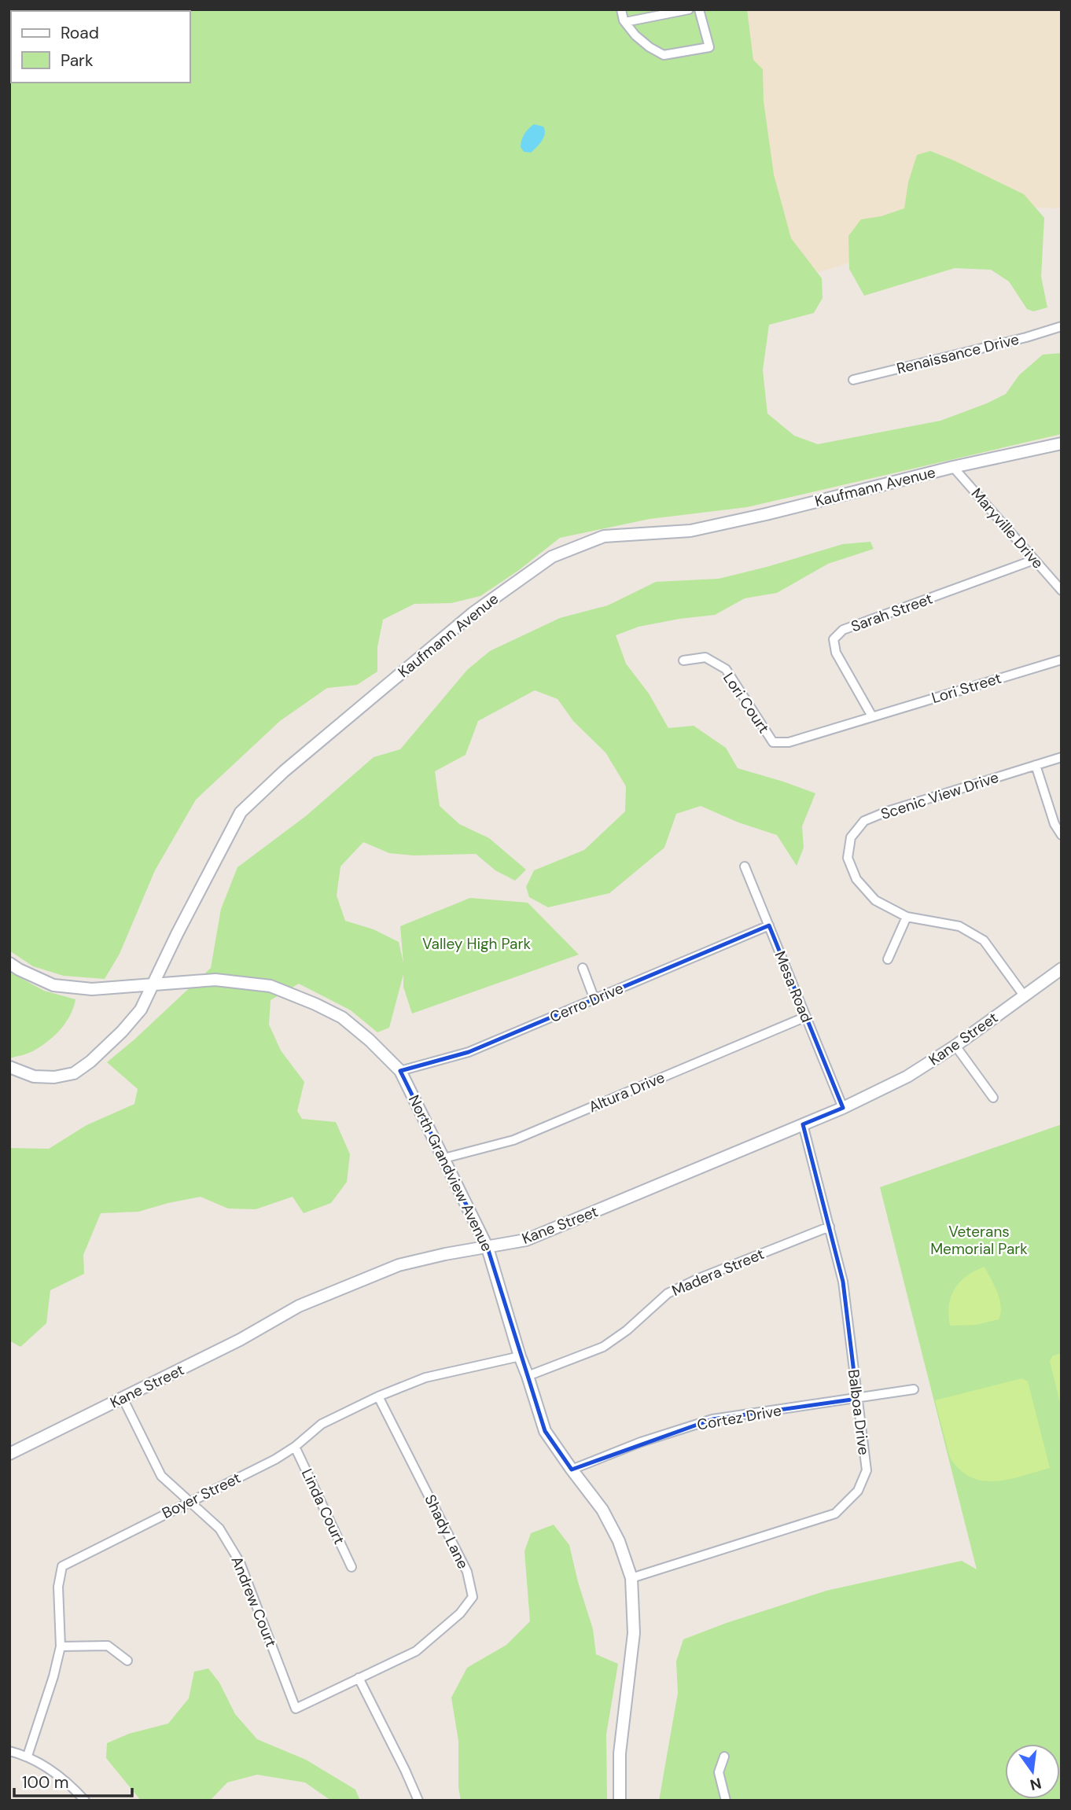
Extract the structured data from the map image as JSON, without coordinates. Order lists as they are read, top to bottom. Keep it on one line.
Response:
{"streets":{"street":["Renaissance Drive","Kaufmann Avenue","Maryville Drive","Sarah Street","Lori Street","Lori Court","Scenic View Drive","Mesa Road","Cerro Drive","Kane Street","Altura Drive","North Grandview Avenue","Madera Street","Balboa Drive","Cortez Drive","Boyer Street","Linda Court","Shady Lane","Andrew Court"]},"crossings":[["Kaufmann Avenue","Maryville Drive"],["Kaufmann Avenue","North Grandview Avenue"],["Maryville Drive","Sarah Street"],["Sarah Street","Lori Street"],["Sarah Street","Lori Court"],["Lori Street","Lori Court"],["Scenic View Drive","Kane Street"],["Mesa Road","Cerro Drive"],["Mesa Road","Kane Street"],["Mesa Road","Altura Drive"],["Cerro Drive","North Grandview Avenue"],["Kane Street","North Grandview Avenue"],["Kane Street","Balboa Drive"],["Kane Street","Andrew Court"],["Altura Drive","North Grandview Avenue"],["North Grandview Avenue","Madera Street"],["North Grandview Avenue","Balboa Drive"],["North Grandview Avenue","Cortez Drive"],["North Grandview Avenue","Boyer Street"],["Madera Street","Balboa Drive"],["Balboa Drive","Cortez Drive"],["Boyer Street","Linda Court"],["Boyer Street","Shady Lane"],["Boyer Street","Andrew Court"],["Shady Lane","Andrew Court"]],"parks":["Valley High Park","Veterans Memorial Park"],"legend":["Road","Park"],"scale_bar":"100 m","north":"bottom"}
